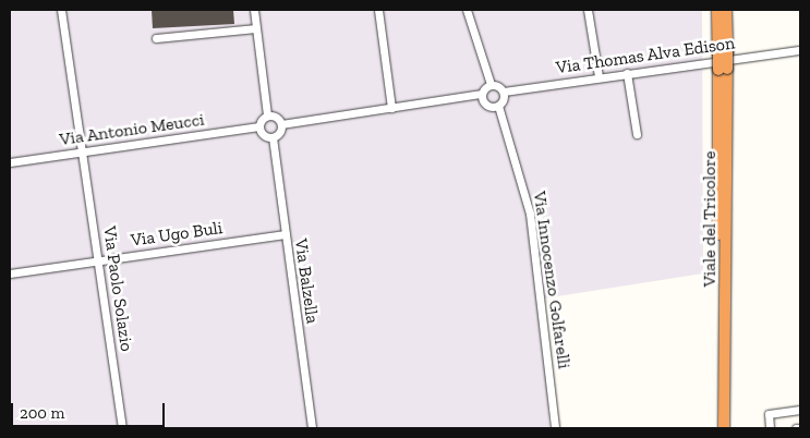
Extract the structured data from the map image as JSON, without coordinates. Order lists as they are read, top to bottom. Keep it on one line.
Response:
{"streets":{"highway":["Viale del Tricolore"],"street":["Via Thomas Alva Edison","Via Antonio Meucci","Via Ugo Buli","Via Innocenzo Golfarelli","Via Balzella","Via Paolo Solazio"]},"crossings":[["Via Antonio Meucci","Via Balzella"],["Via Antonio Meucci","Via Paolo Solazio"],["Via Ugo Buli","Via Balzella"],["Via Ugo Buli","Via Paolo Solazio"]],"scale_bar":"200 m"}
